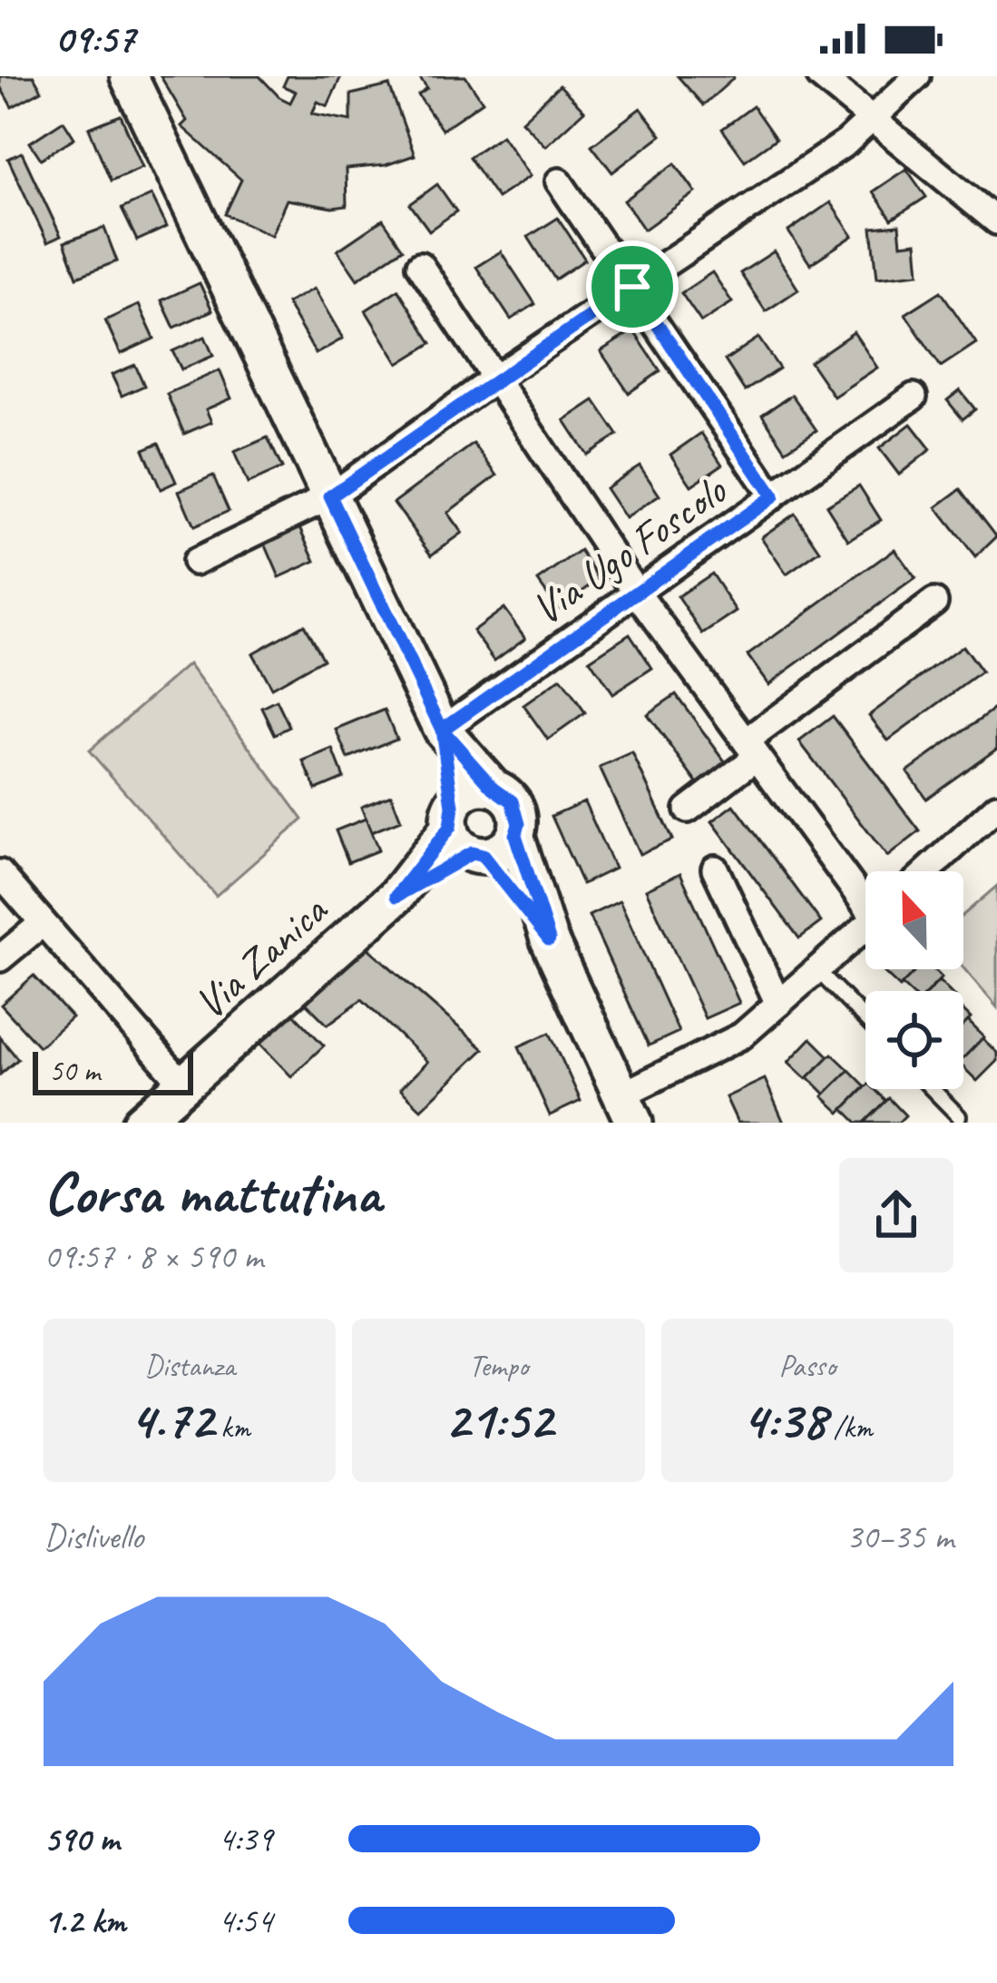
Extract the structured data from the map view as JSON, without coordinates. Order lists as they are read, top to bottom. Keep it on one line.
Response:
{"streets":{"street":["Via Ugo Foscolo","Via Zanica"]},"scale_bar":"50 m","north":"top","page":{"status":"09:57","scale":"50 m","heading":["Corsa mattutina","09:57 · 8 × 590 m"],"stats":[["Distanza","4.72 km"],["Tempo","21:52"],["Passo","4:38 /km"]],"chart":["Dislivello","30–35 m"],"list":[{"name":"590 m","note":"4:39"},{"name":"1.2 km","note":"4:54"}]}}
